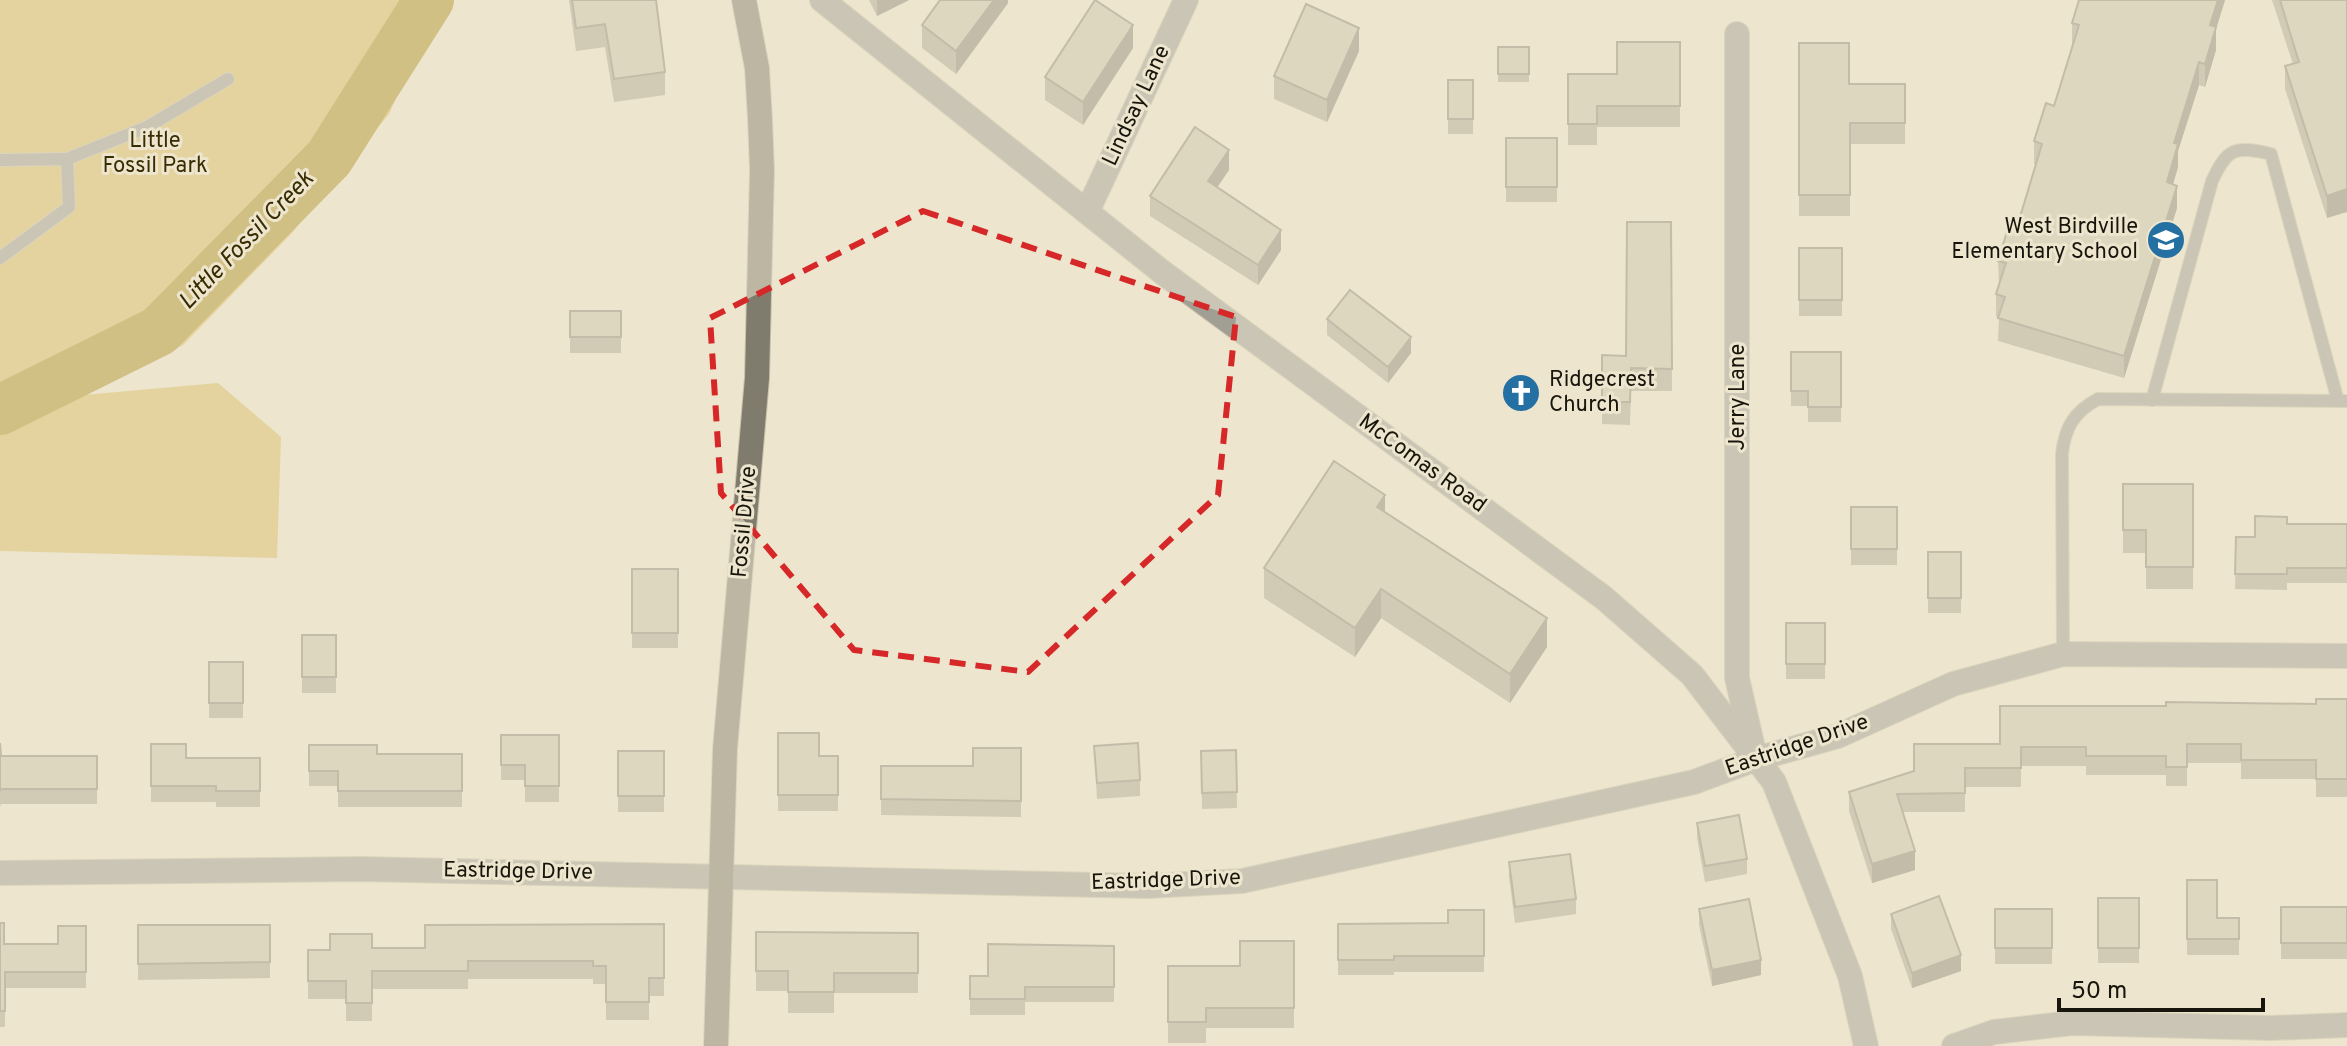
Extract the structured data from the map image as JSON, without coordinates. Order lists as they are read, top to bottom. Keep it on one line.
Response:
{"streets":{"street":["Lindsay Lane","Jerry Lane","McComas Road","Fossil Drive","Eastridge Drive"]},"crossings":[["Lindsay Lane","McComas Road"],["Jerry Lane","McComas Road"],["Jerry Lane","Eastridge Drive"],["McComas Road","Eastridge Drive"],["Fossil Drive","Eastridge Drive"]],"water":["Little Fossil Creek"],"parks":["Little Fossil Park"],"places":{"school or university":["West Birdville Elementary School"],"church":["Ridgecrest Church"]},"scale_bar":"50 m"}
